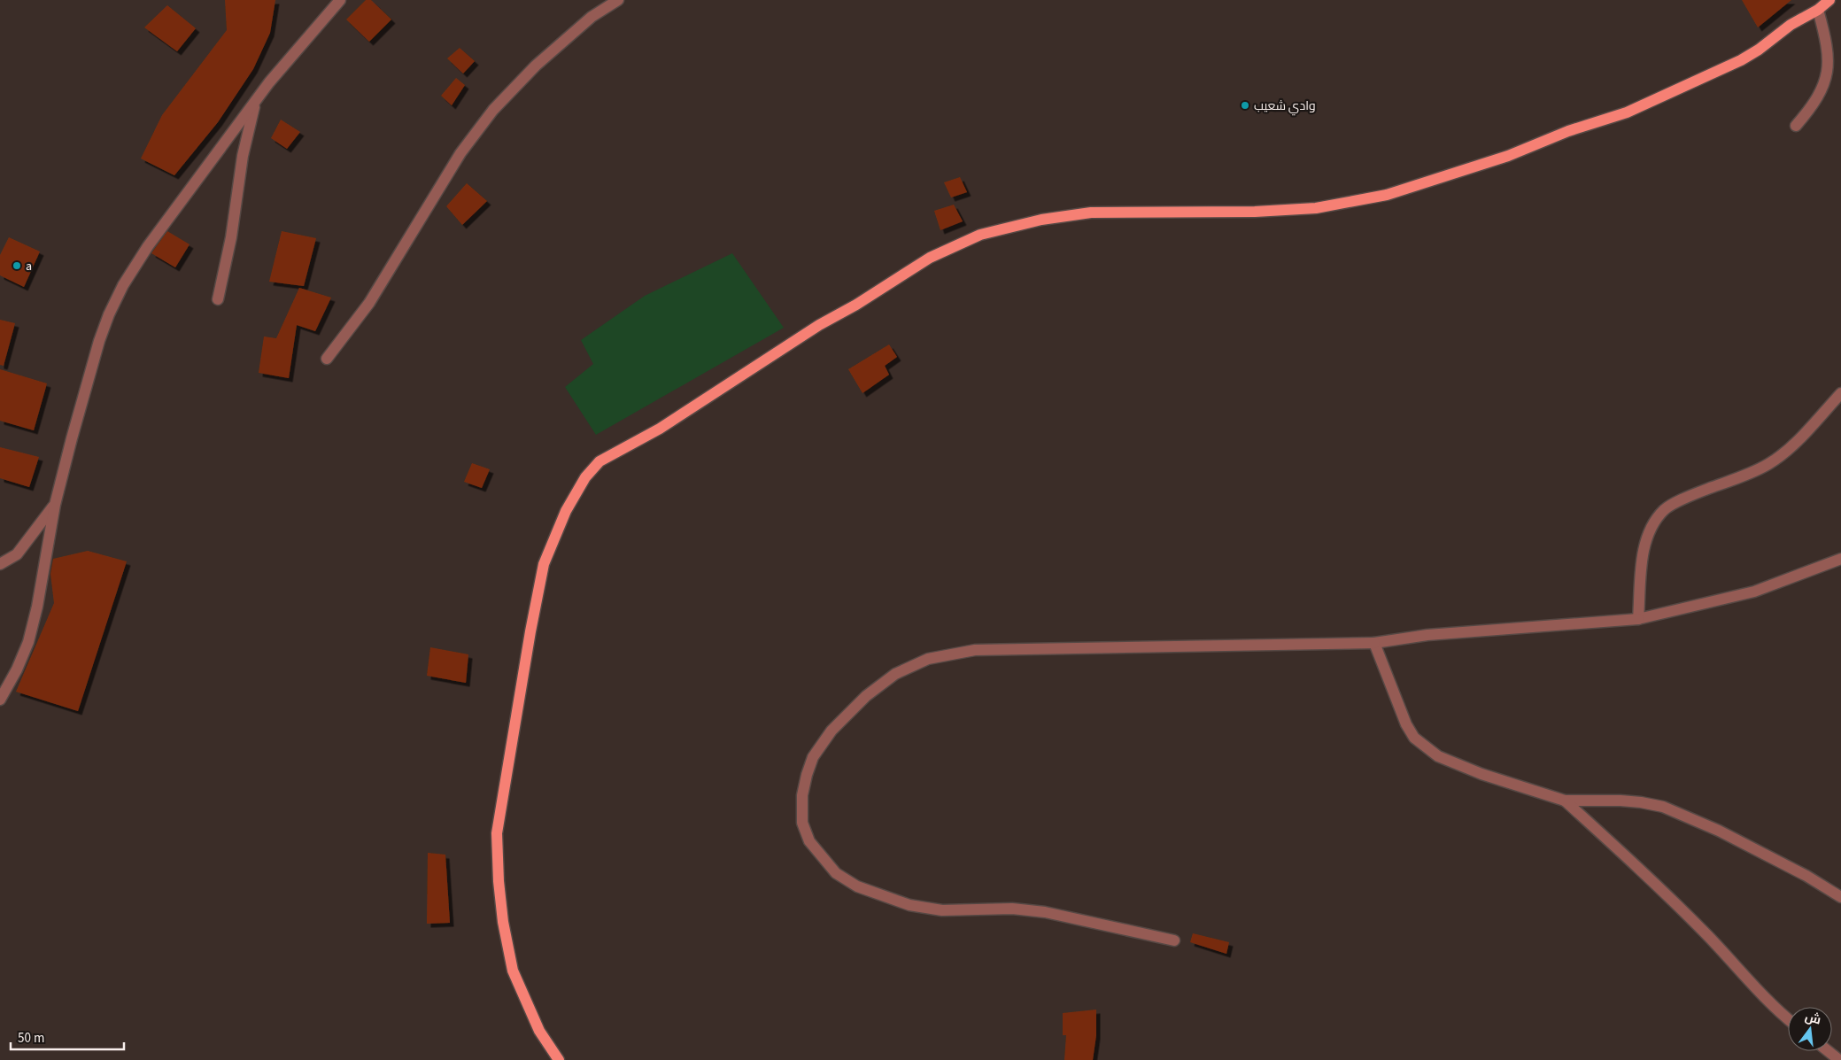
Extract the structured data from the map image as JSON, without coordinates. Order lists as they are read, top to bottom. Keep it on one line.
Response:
{"places":["وادي شعيب","a"],"scale_bar":"50 m","north":"top"}
